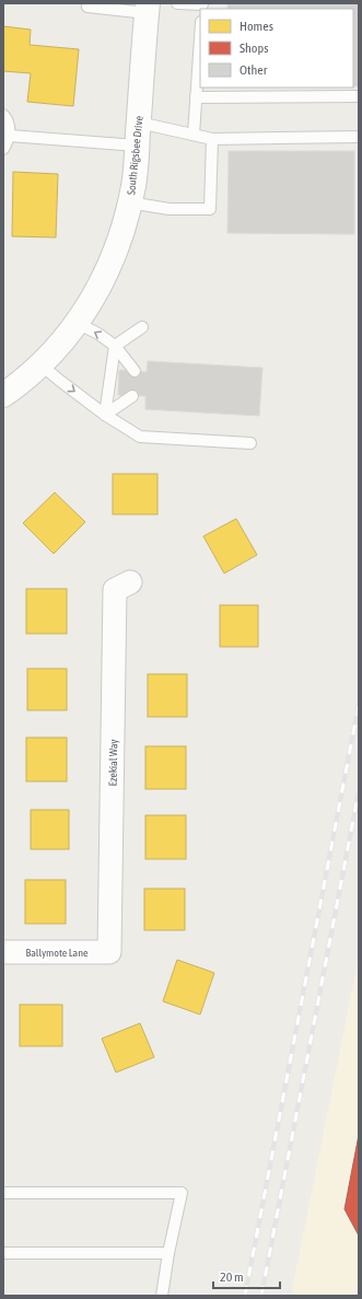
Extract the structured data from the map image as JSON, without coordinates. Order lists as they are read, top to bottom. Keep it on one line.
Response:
{"streets":{"street":["South Rigsbee Drive","Ezekial Way","Ballymote Lane"]},"crossings":[["Ezekial Way","Ballymote Lane"]],"legend":["Homes","Shops","Other"],"scale_bar":"20 m"}
